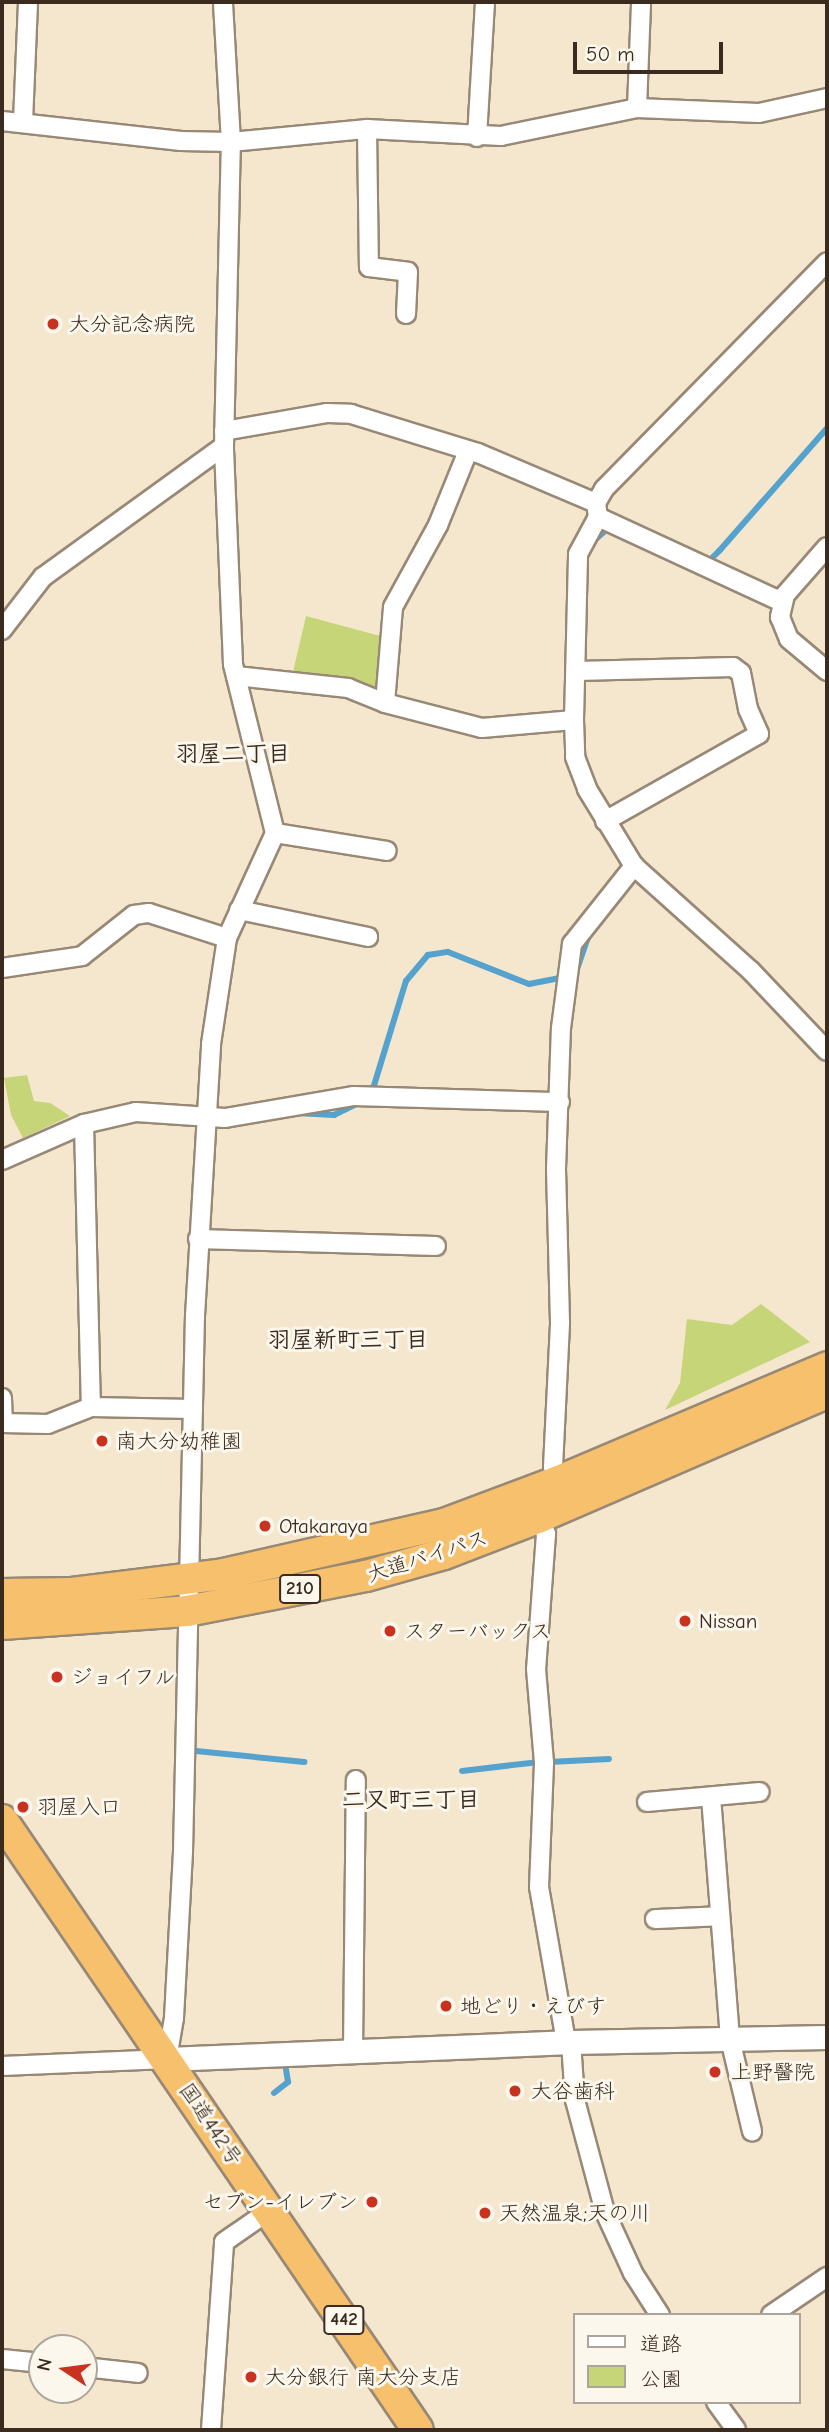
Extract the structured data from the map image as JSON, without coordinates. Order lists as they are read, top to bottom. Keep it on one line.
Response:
{"streets":{"highway":["大道バイパス","210","国道442号","442"]},"districts":["羽屋二丁目","羽屋新町三丁目","二又町三丁目"],"places":["大分記念病院","南大分幼稚園","Otakaraya","Nissan","スターバックス","ジョイフル","羽屋入口","地どり・えびす","上野醫院","大谷歯科","セブン-イレブン","天然温泉;天の川","大分銀行 南大分支店"],"legend":["道路","公園"],"scale_bar":"50 m","north":"left"}
